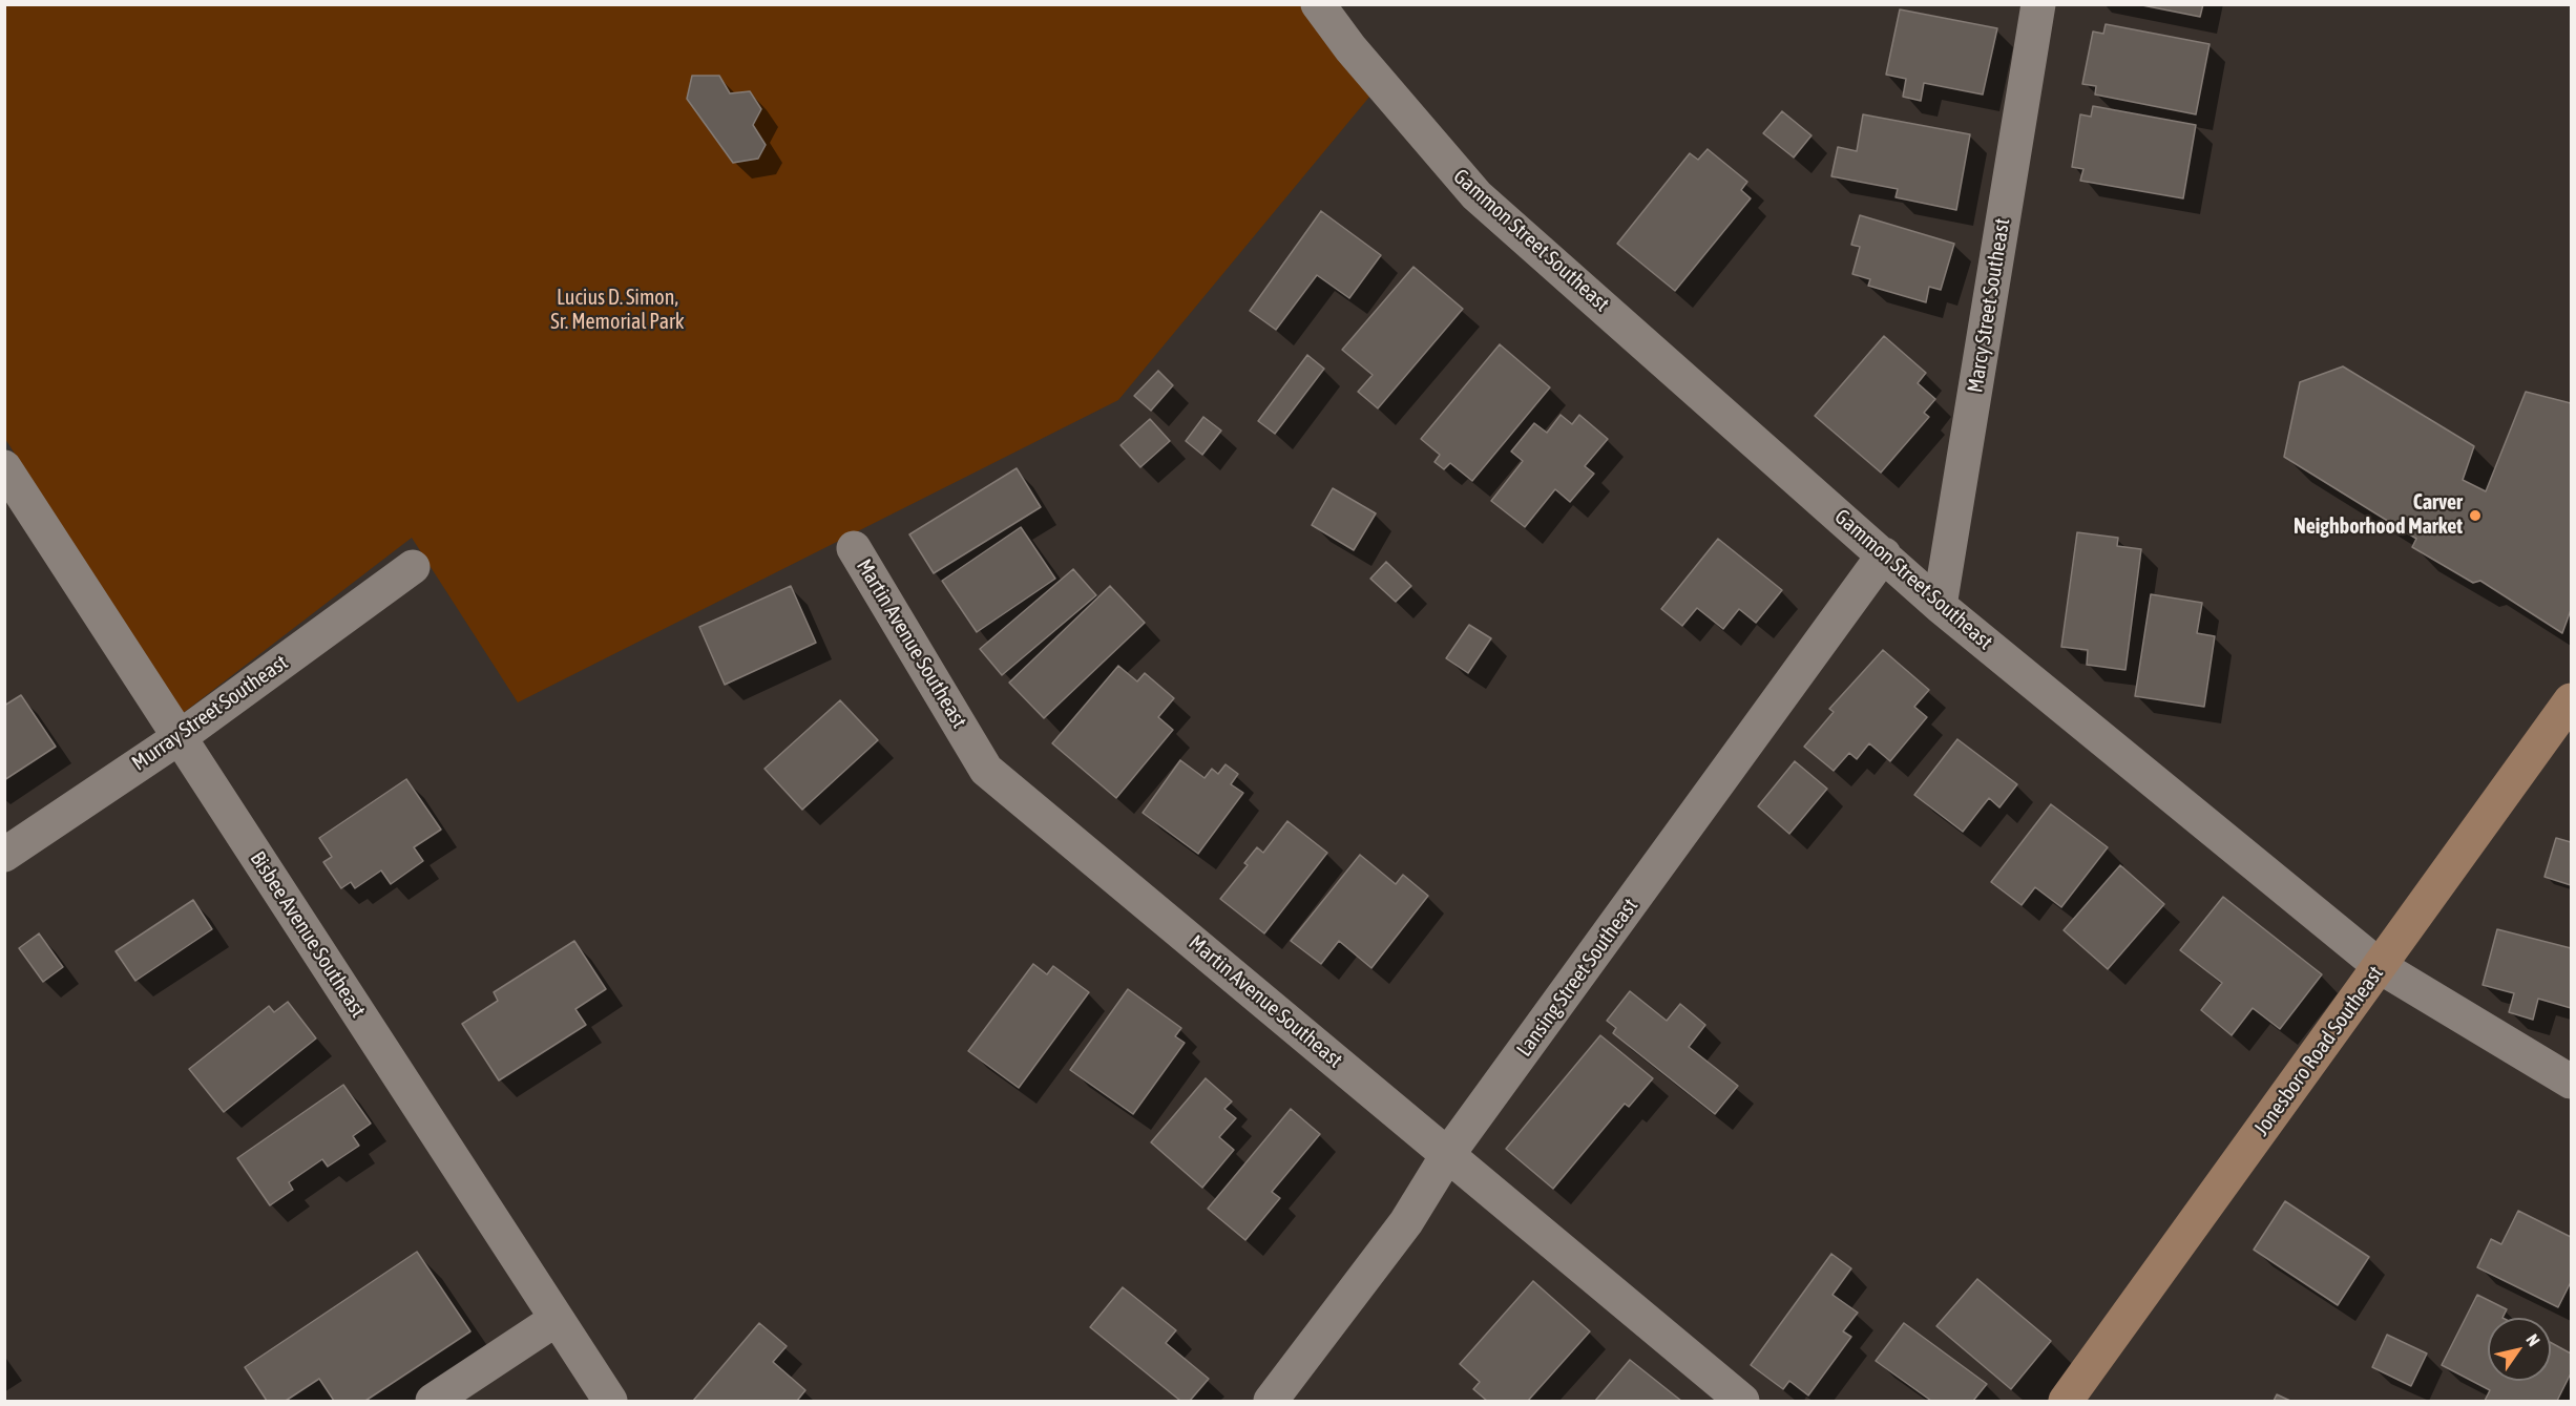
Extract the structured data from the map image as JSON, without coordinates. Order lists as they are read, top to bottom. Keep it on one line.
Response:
{"streets":{"main road":["Jonesboro Road Southeast"],"street":["Gammon Street Southeast","Marcy Street Southeast","Martin Avenue Southeast","Murray Street Southeast","Bisbee Avenue Southeast","Lansing Street Southeast"]},"crossings":[["Gammon Street Southeast","Marcy Street Southeast"],["Gammon Street Southeast","Lansing Street Southeast"],["Gammon Street Southeast","Jonesboro Road Southeast"],["Martin Avenue Southeast","Lansing Street Southeast"],["Murray Street Southeast","Bisbee Avenue Southeast"]],"parks":["Lucius D. Simon, Sr. Memorial Park"],"places":["Carver Neighborhood Market"],"north":"top right"}
